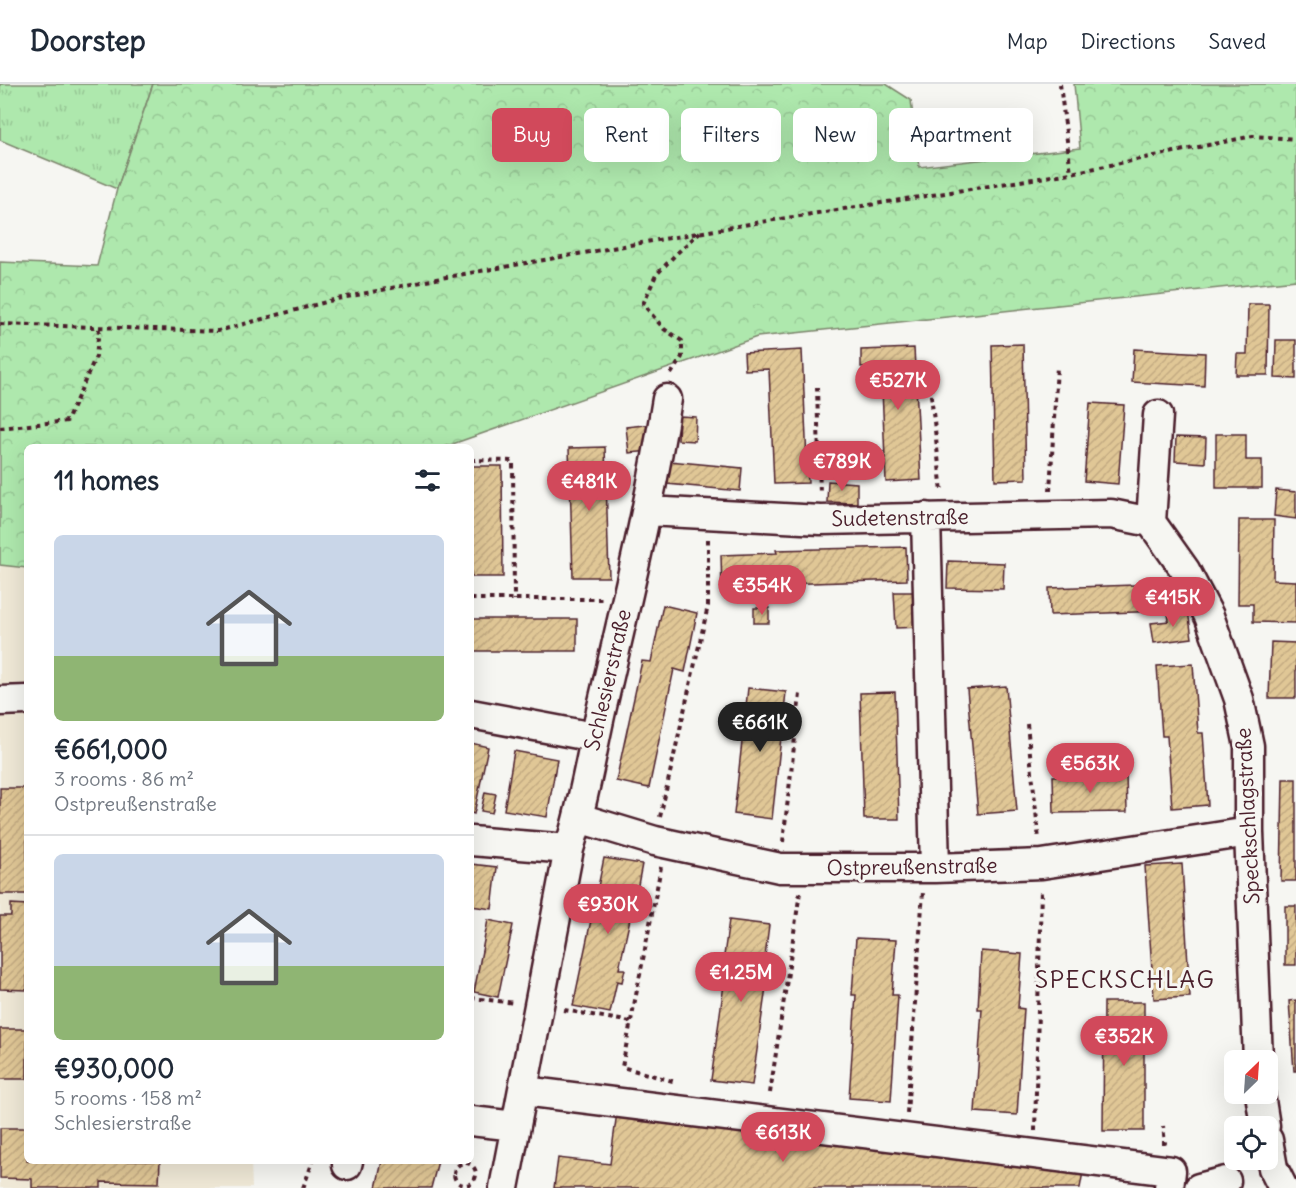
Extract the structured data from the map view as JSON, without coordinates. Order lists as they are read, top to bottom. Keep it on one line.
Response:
{"streets":{"street":["Sudetenstraße","Schlesierstraße","Speckschlagstraße","Ostpreußenstraße"]},"crossings":[["Sudetenstraße","Schlesierstraße"],["Sudetenstraße","Speckschlagstraße"],["Schlesierstraße","Ostpreußenstraße"],["Speckschlagstraße","Ostpreußenstraße"]],"districts":["SPECKSCHLAG"],"north":"top right","page":{"header":"Doorstep","nav":["Map","Directions","Saved"],"chip":["Buy","Rent","Filters","New","Apartment"],"price":["€527K","€789K","€481K","€354K","€415K","€661K","€563K","€930K","€1.25M","€352K","€613K"],"heading":"11 homes","list":[{"name":"€661,000","note":"3 rooms · 86 m² · Ostpreußenstraße"},{"name":"€930,000","note":"5 rooms · 158 m² · Schlesierstraße"}]}}
